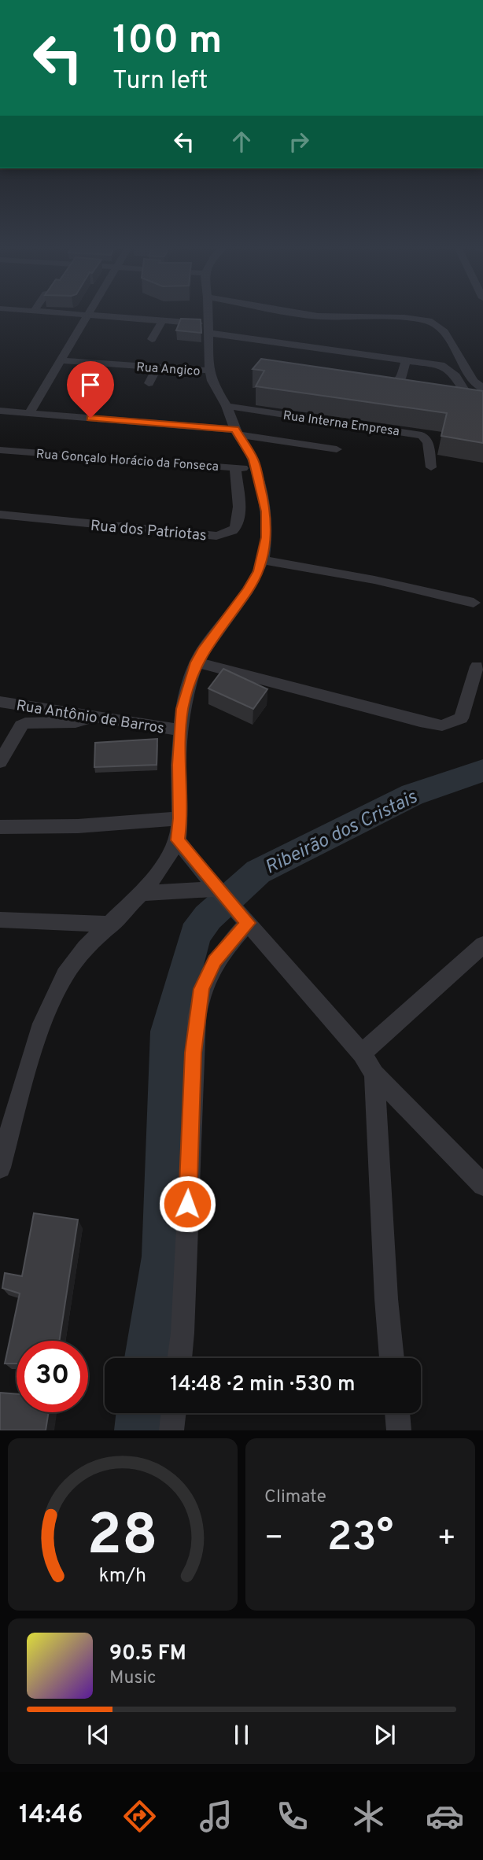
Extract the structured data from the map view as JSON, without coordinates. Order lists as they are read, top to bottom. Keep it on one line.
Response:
{"streets":{"street":["Rua Angico","Rua Interna Empresa","Rua Gonçalo Horácio da Fonseca","Rua dos Patriotas","Rua Antônio de Barros"]},"crossings":[["Rua Gonçalo Horácio da Fonseca","Rua dos Patriotas"]],"water":["Ribeirão dos Cristais"],"page":{"turn":["100 m","Turn left"],"limit":"30","trip":"14:48 · 2 min · 530 m","tile":"Climate","heat":["−","23°","+"],"song":["90.5 FM","Music"],"tabs":"14:46","gauge":["28","km/h"]}}
